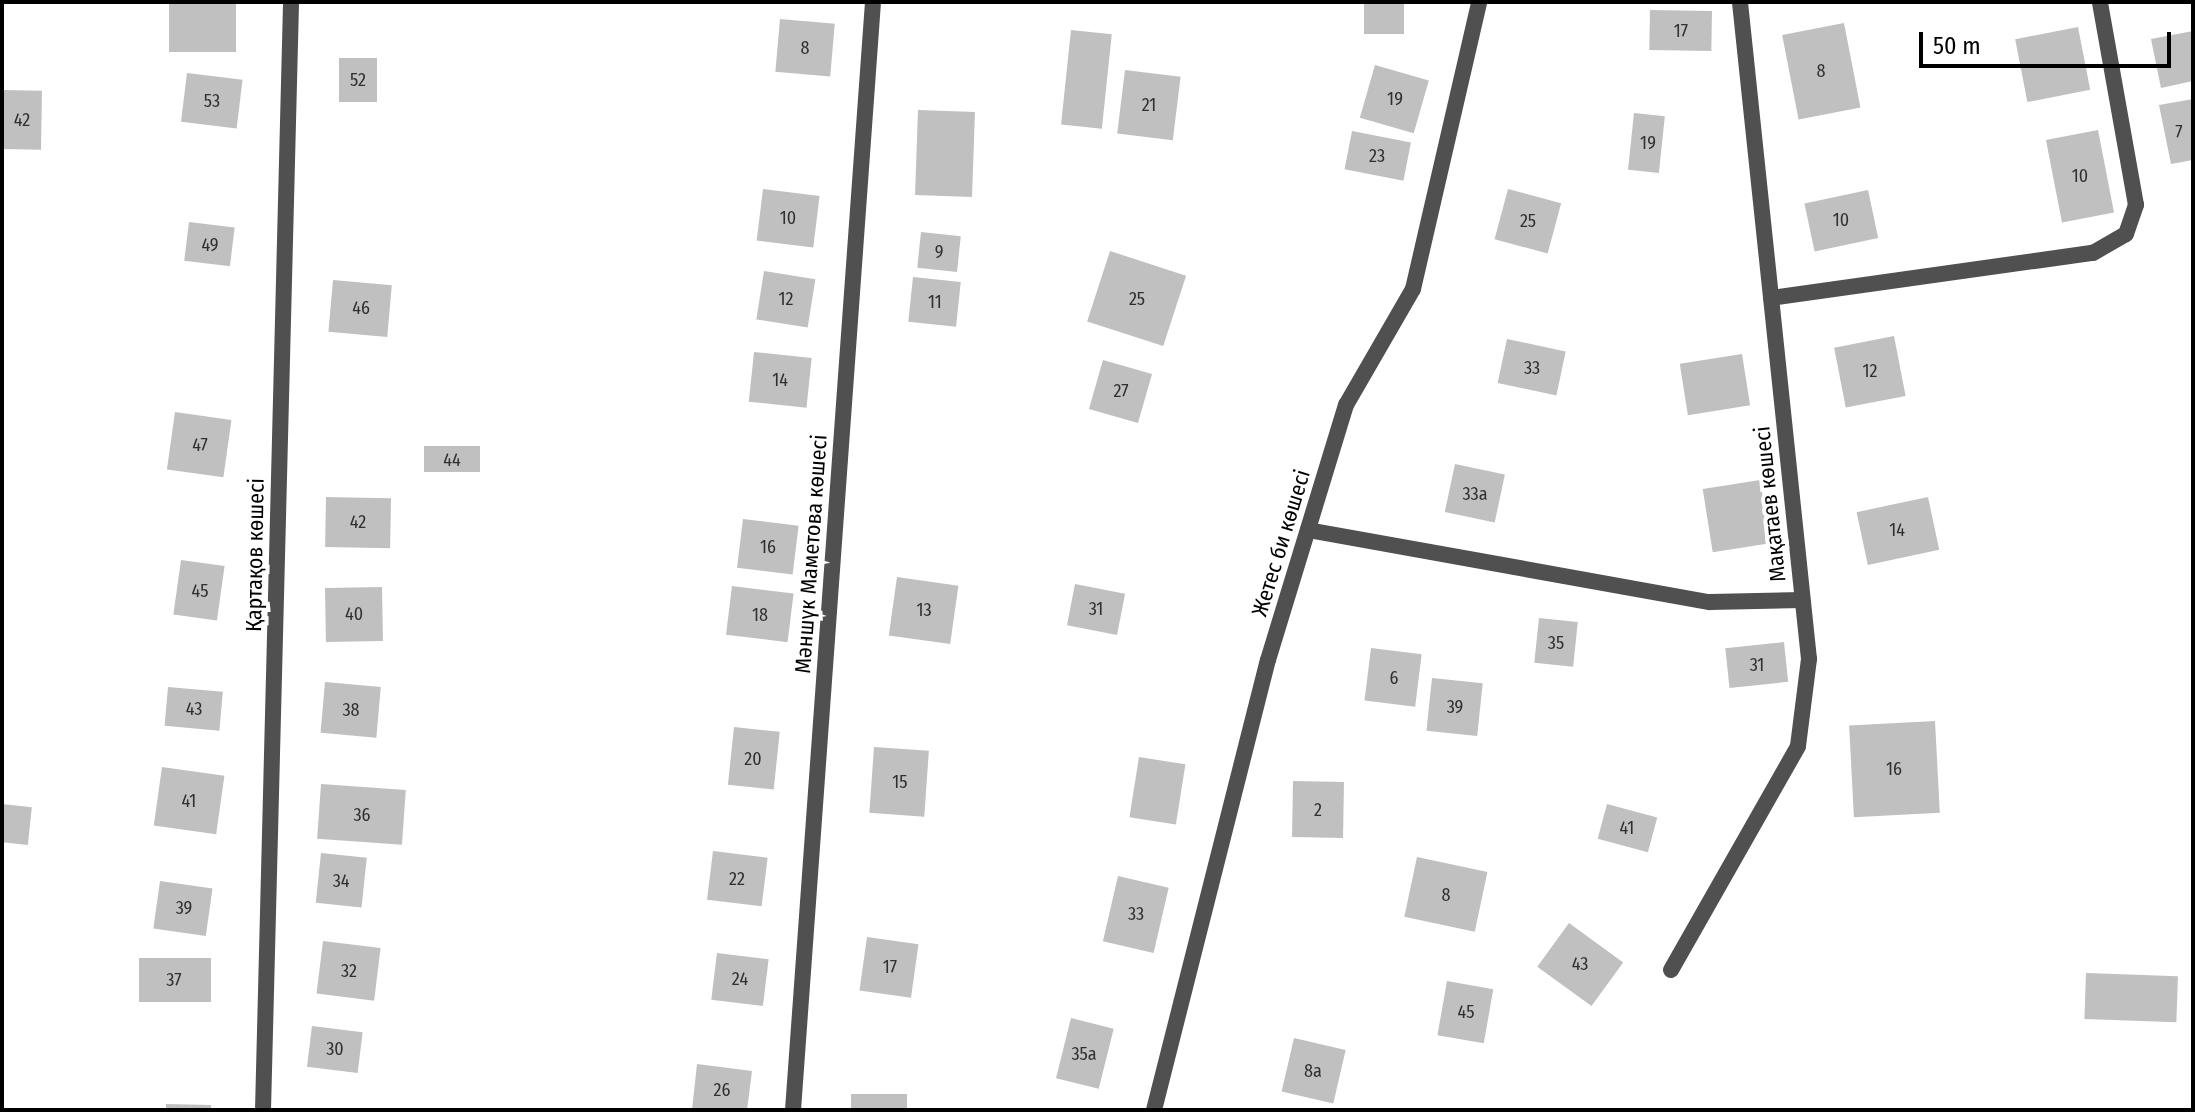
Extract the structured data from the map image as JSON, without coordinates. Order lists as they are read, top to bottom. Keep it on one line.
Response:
{"streets":{"street":["Мақатаев көшесі","Жетес би көшесі","Мәншүк Маметова көшесі","Қартақов көшесі"]},"house_numbers":["17","8","8","52","19","53","21","42","7","19","23","10","10","10","25","49","9","12","25","11","46","33","12","14","27","47","44","33а","42","14","16","45","31","13","40","18","35","31","6","39","43","38","20","16","15","41","2","36","41","22","34","8","39","33","43","17","32","24","37","45","30","35а","8а","26"],"scale_bar":"50 m"}
